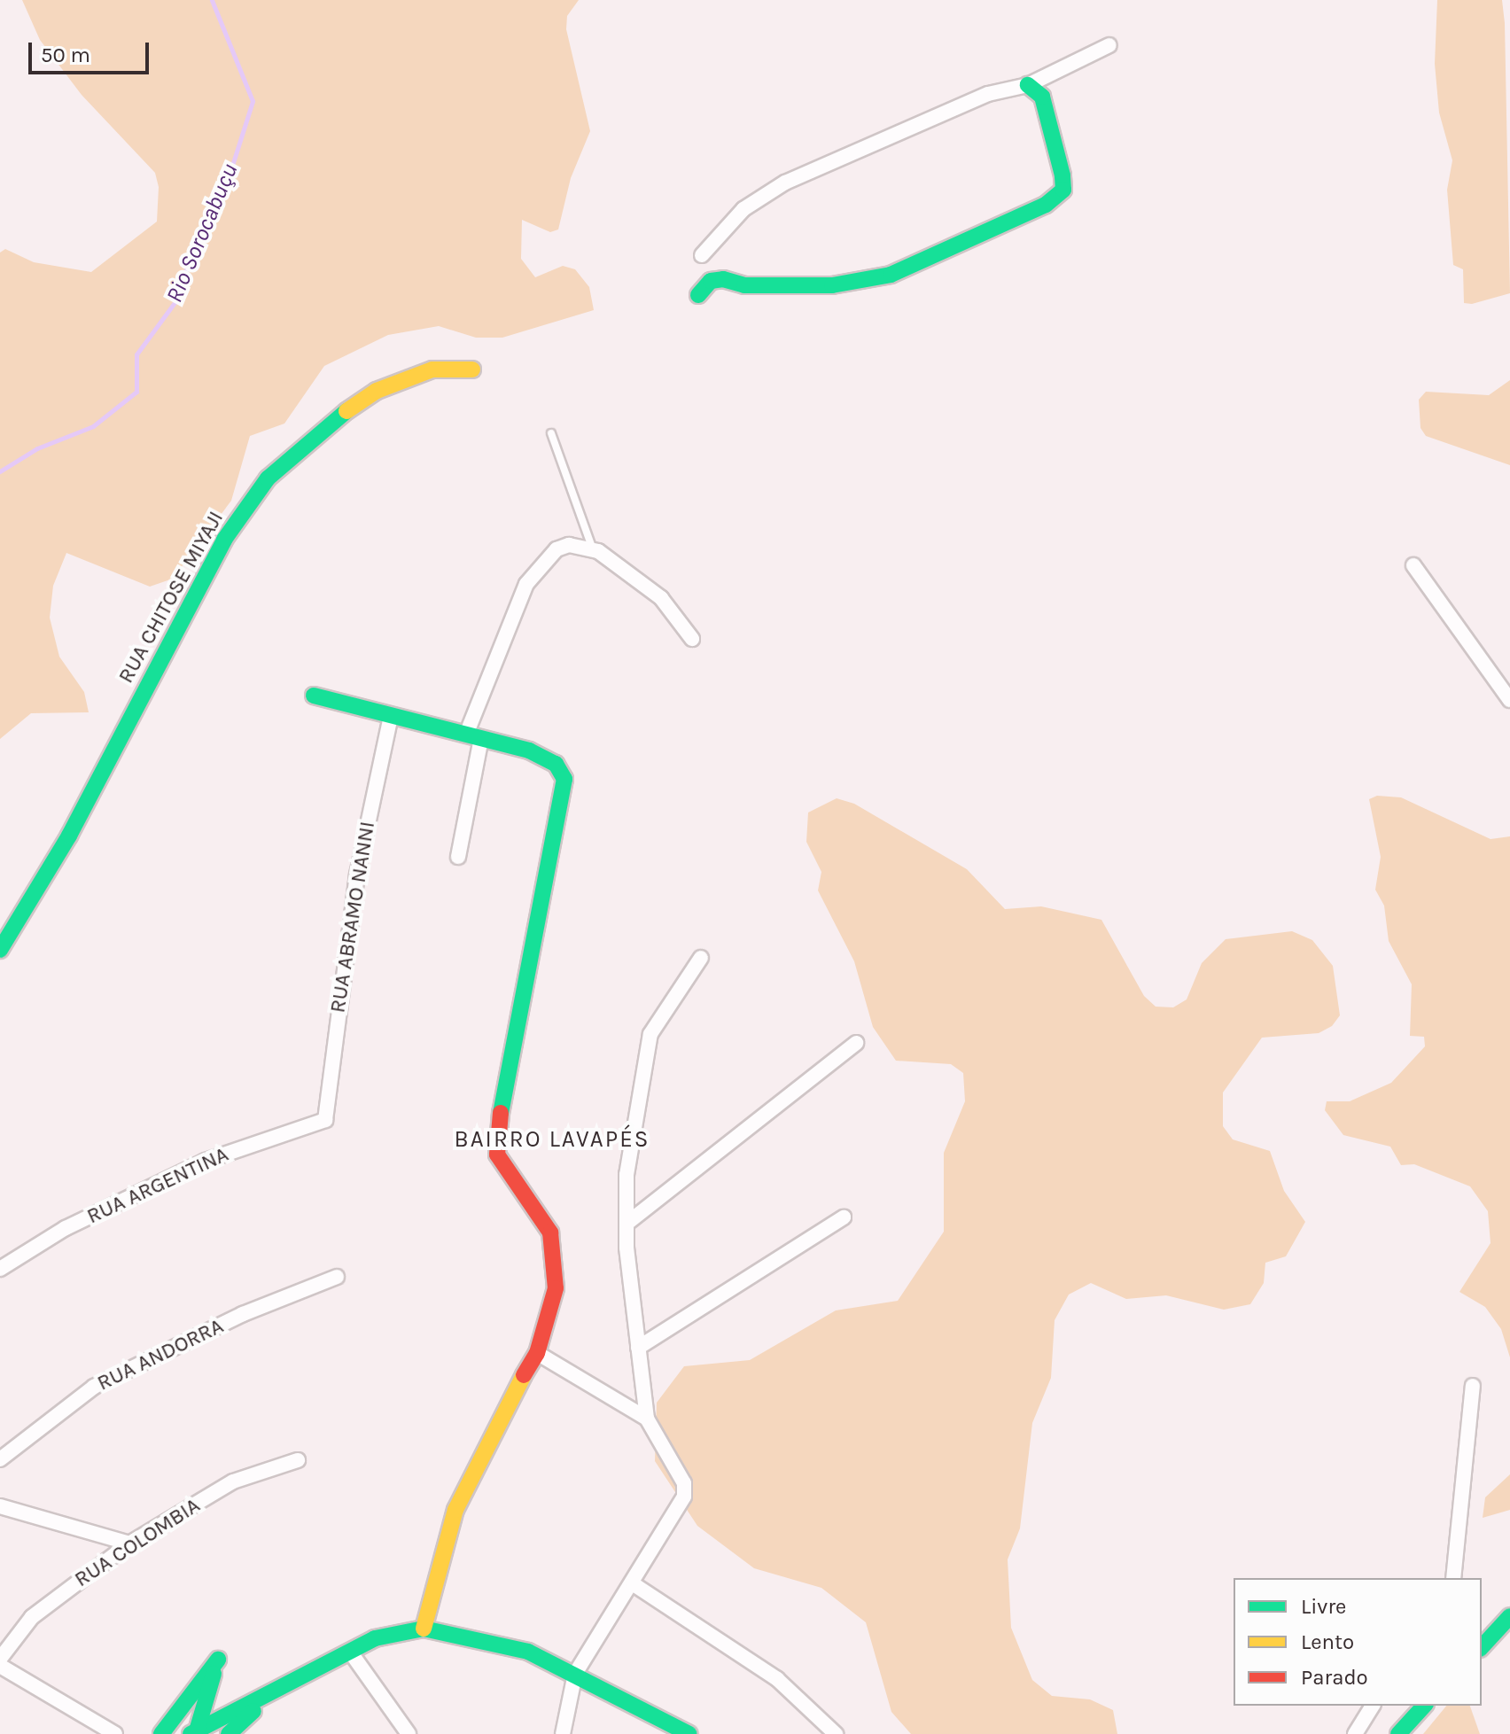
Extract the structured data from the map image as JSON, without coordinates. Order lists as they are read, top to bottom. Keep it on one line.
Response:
{"streets":{"street":["RUA CHITOSE MIYAJI","RUA ABRAMO NANNI","RUA ARGENTINA","RUA ANDORRA","RUA COLOMBIA"]},"crossings":[["RUA ABRAMO NANNI","RUA ARGENTINA"]],"districts":["BAIRRO LAVAPÉS"],"water":["Rio Sorocabuçu"],"legend":["Livre","Lento","Parado"],"scale_bar":"50 m"}
